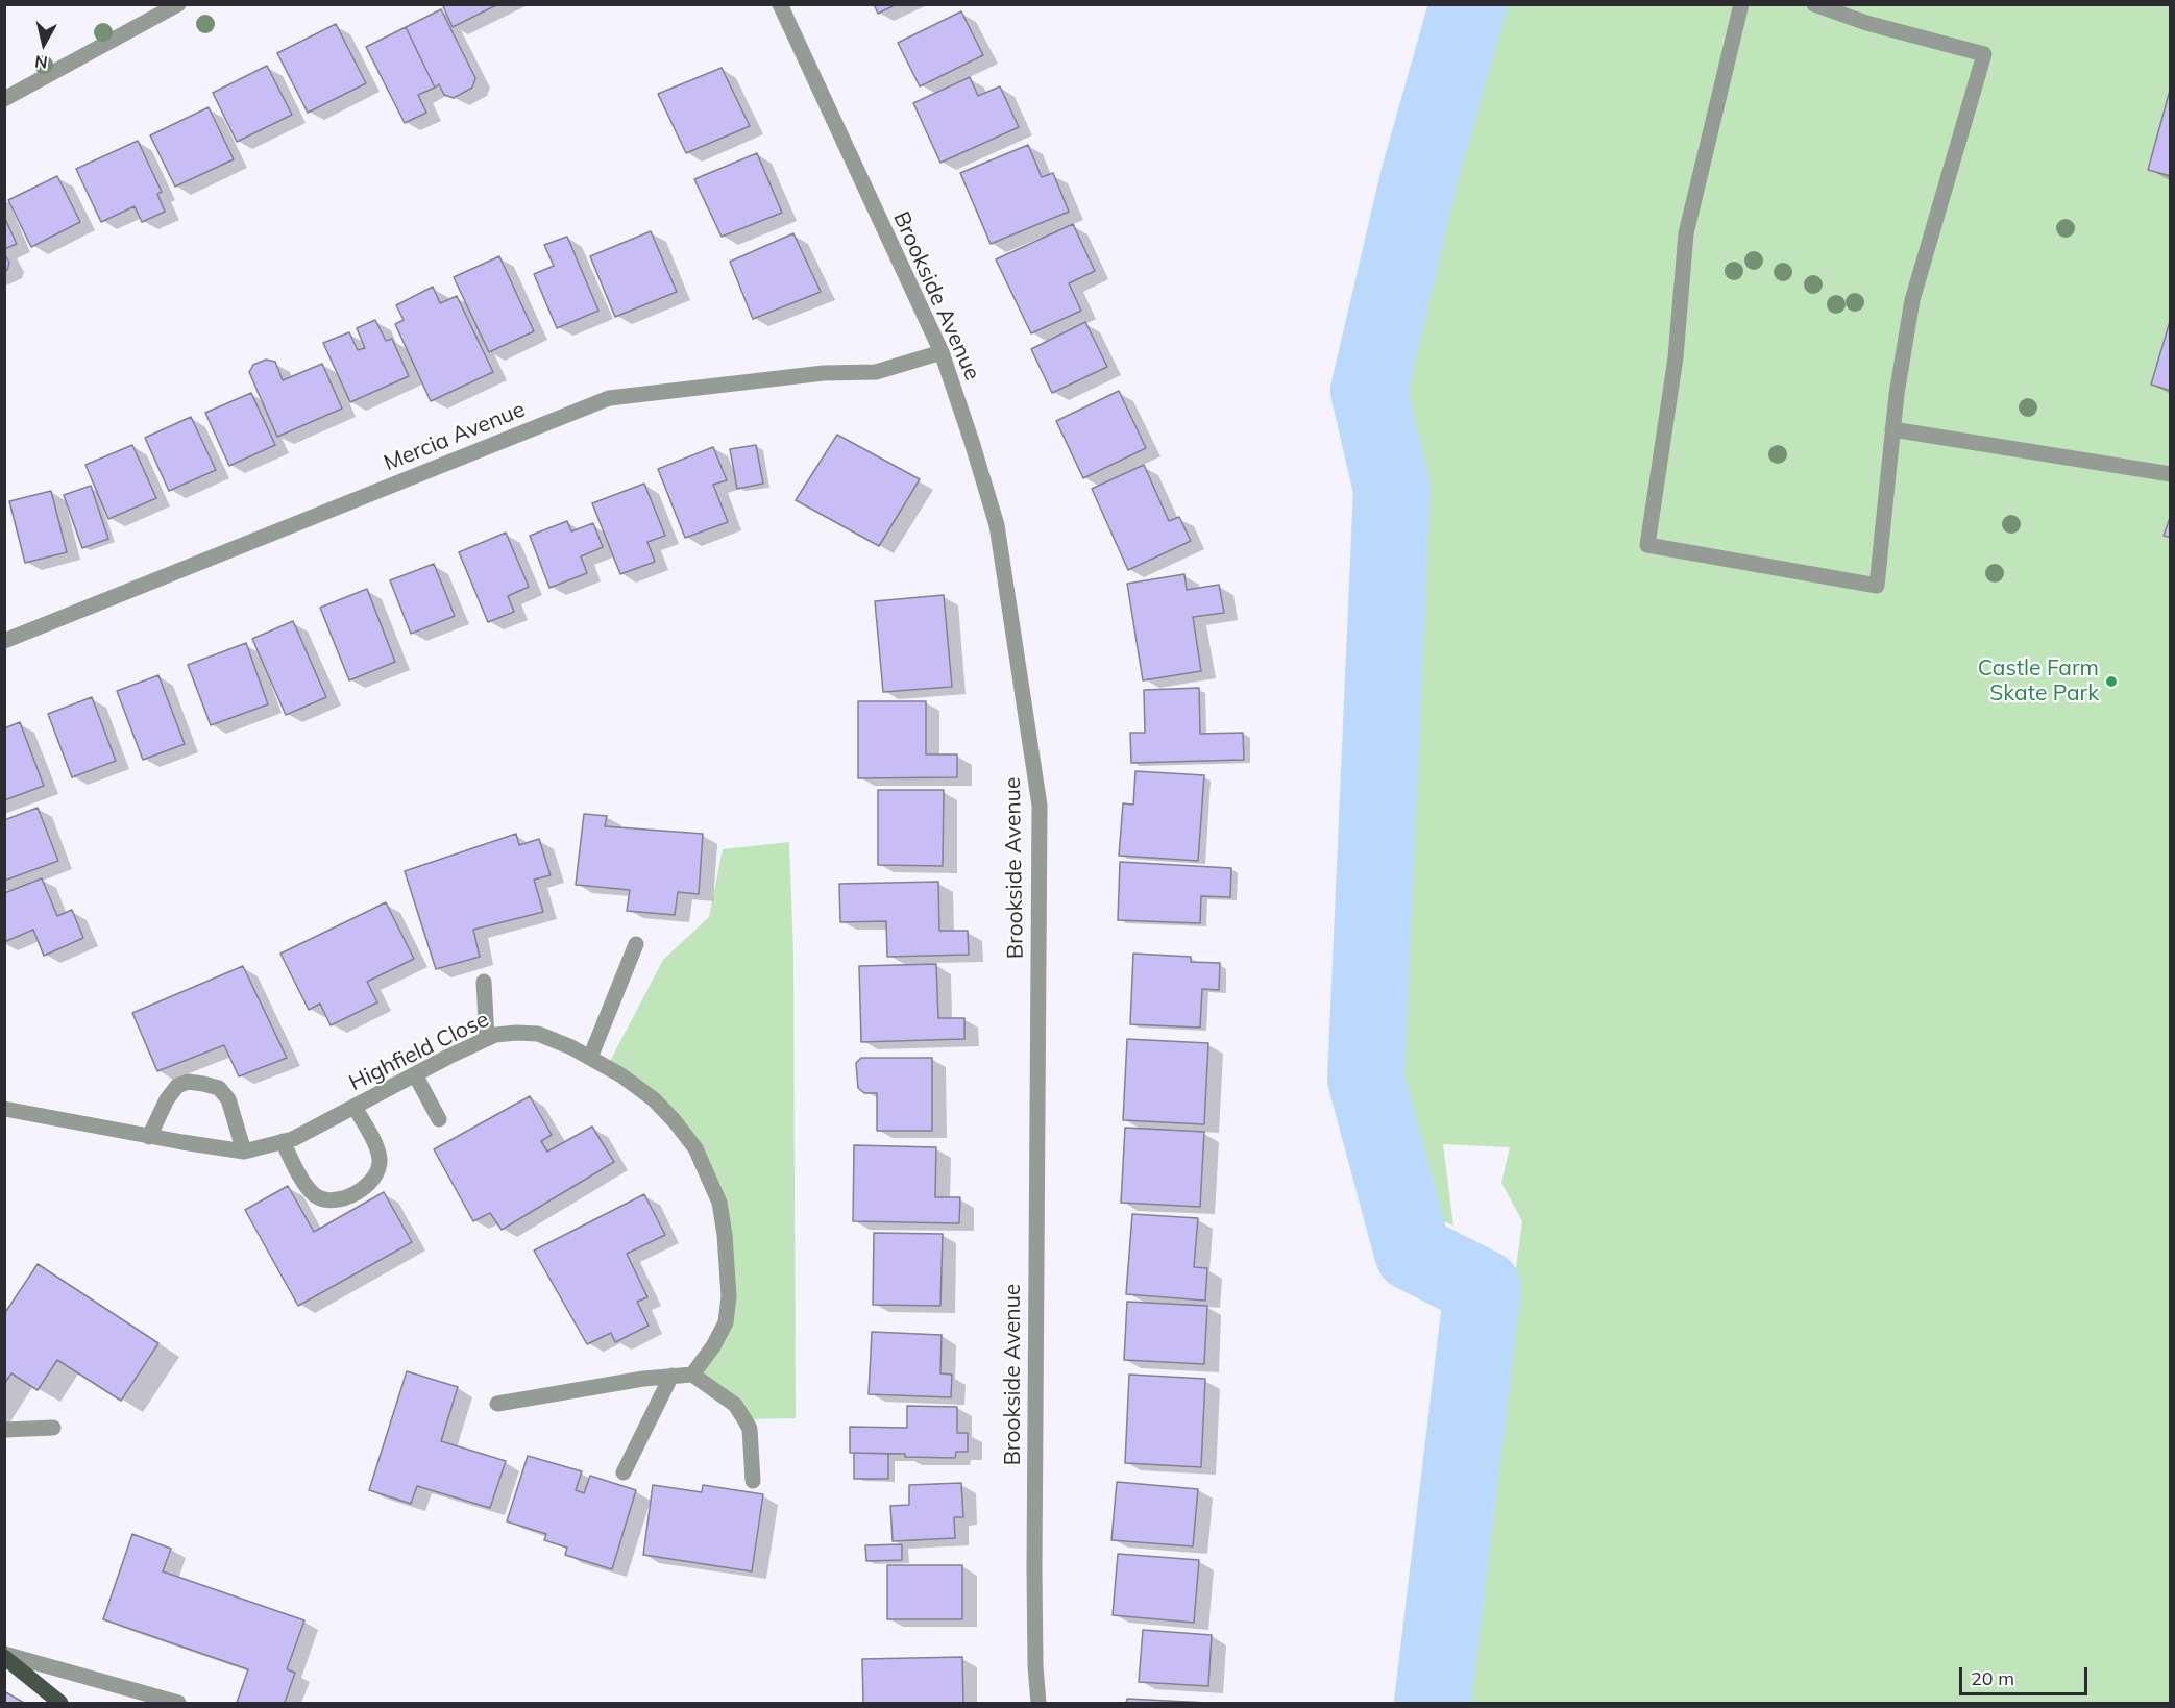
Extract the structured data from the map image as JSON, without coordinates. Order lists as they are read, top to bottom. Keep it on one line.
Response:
{"streets":{"street":["Brookside Avenue","Mercia Avenue","Highfield Close"]},"crossings":[["Brookside Avenue","Mercia Avenue"]],"places":["Castle Farm Skate Park"],"scale_bar":"20 m","north":"bottom"}
